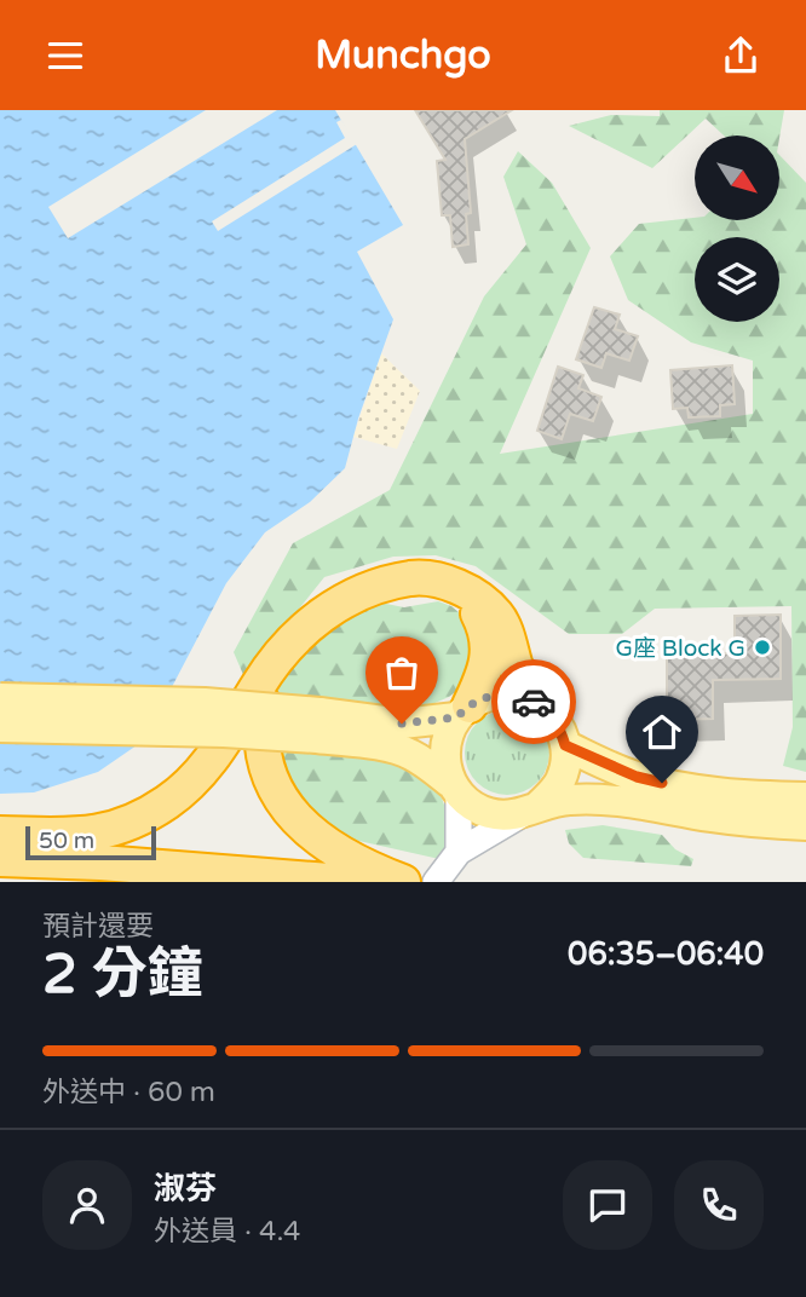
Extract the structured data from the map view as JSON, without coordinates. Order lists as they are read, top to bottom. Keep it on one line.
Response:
{"places":["G座 Block G"],"scale_bar":"50 m","north":"bottom right","page":{"header":"Munchgo","scale":"50 m","heading":["2 分鐘","預計還要","06:35–06:40"],"panel":["淑芬","外送員 · 4.4"],"bar":"外送中 · 60 m"}}
